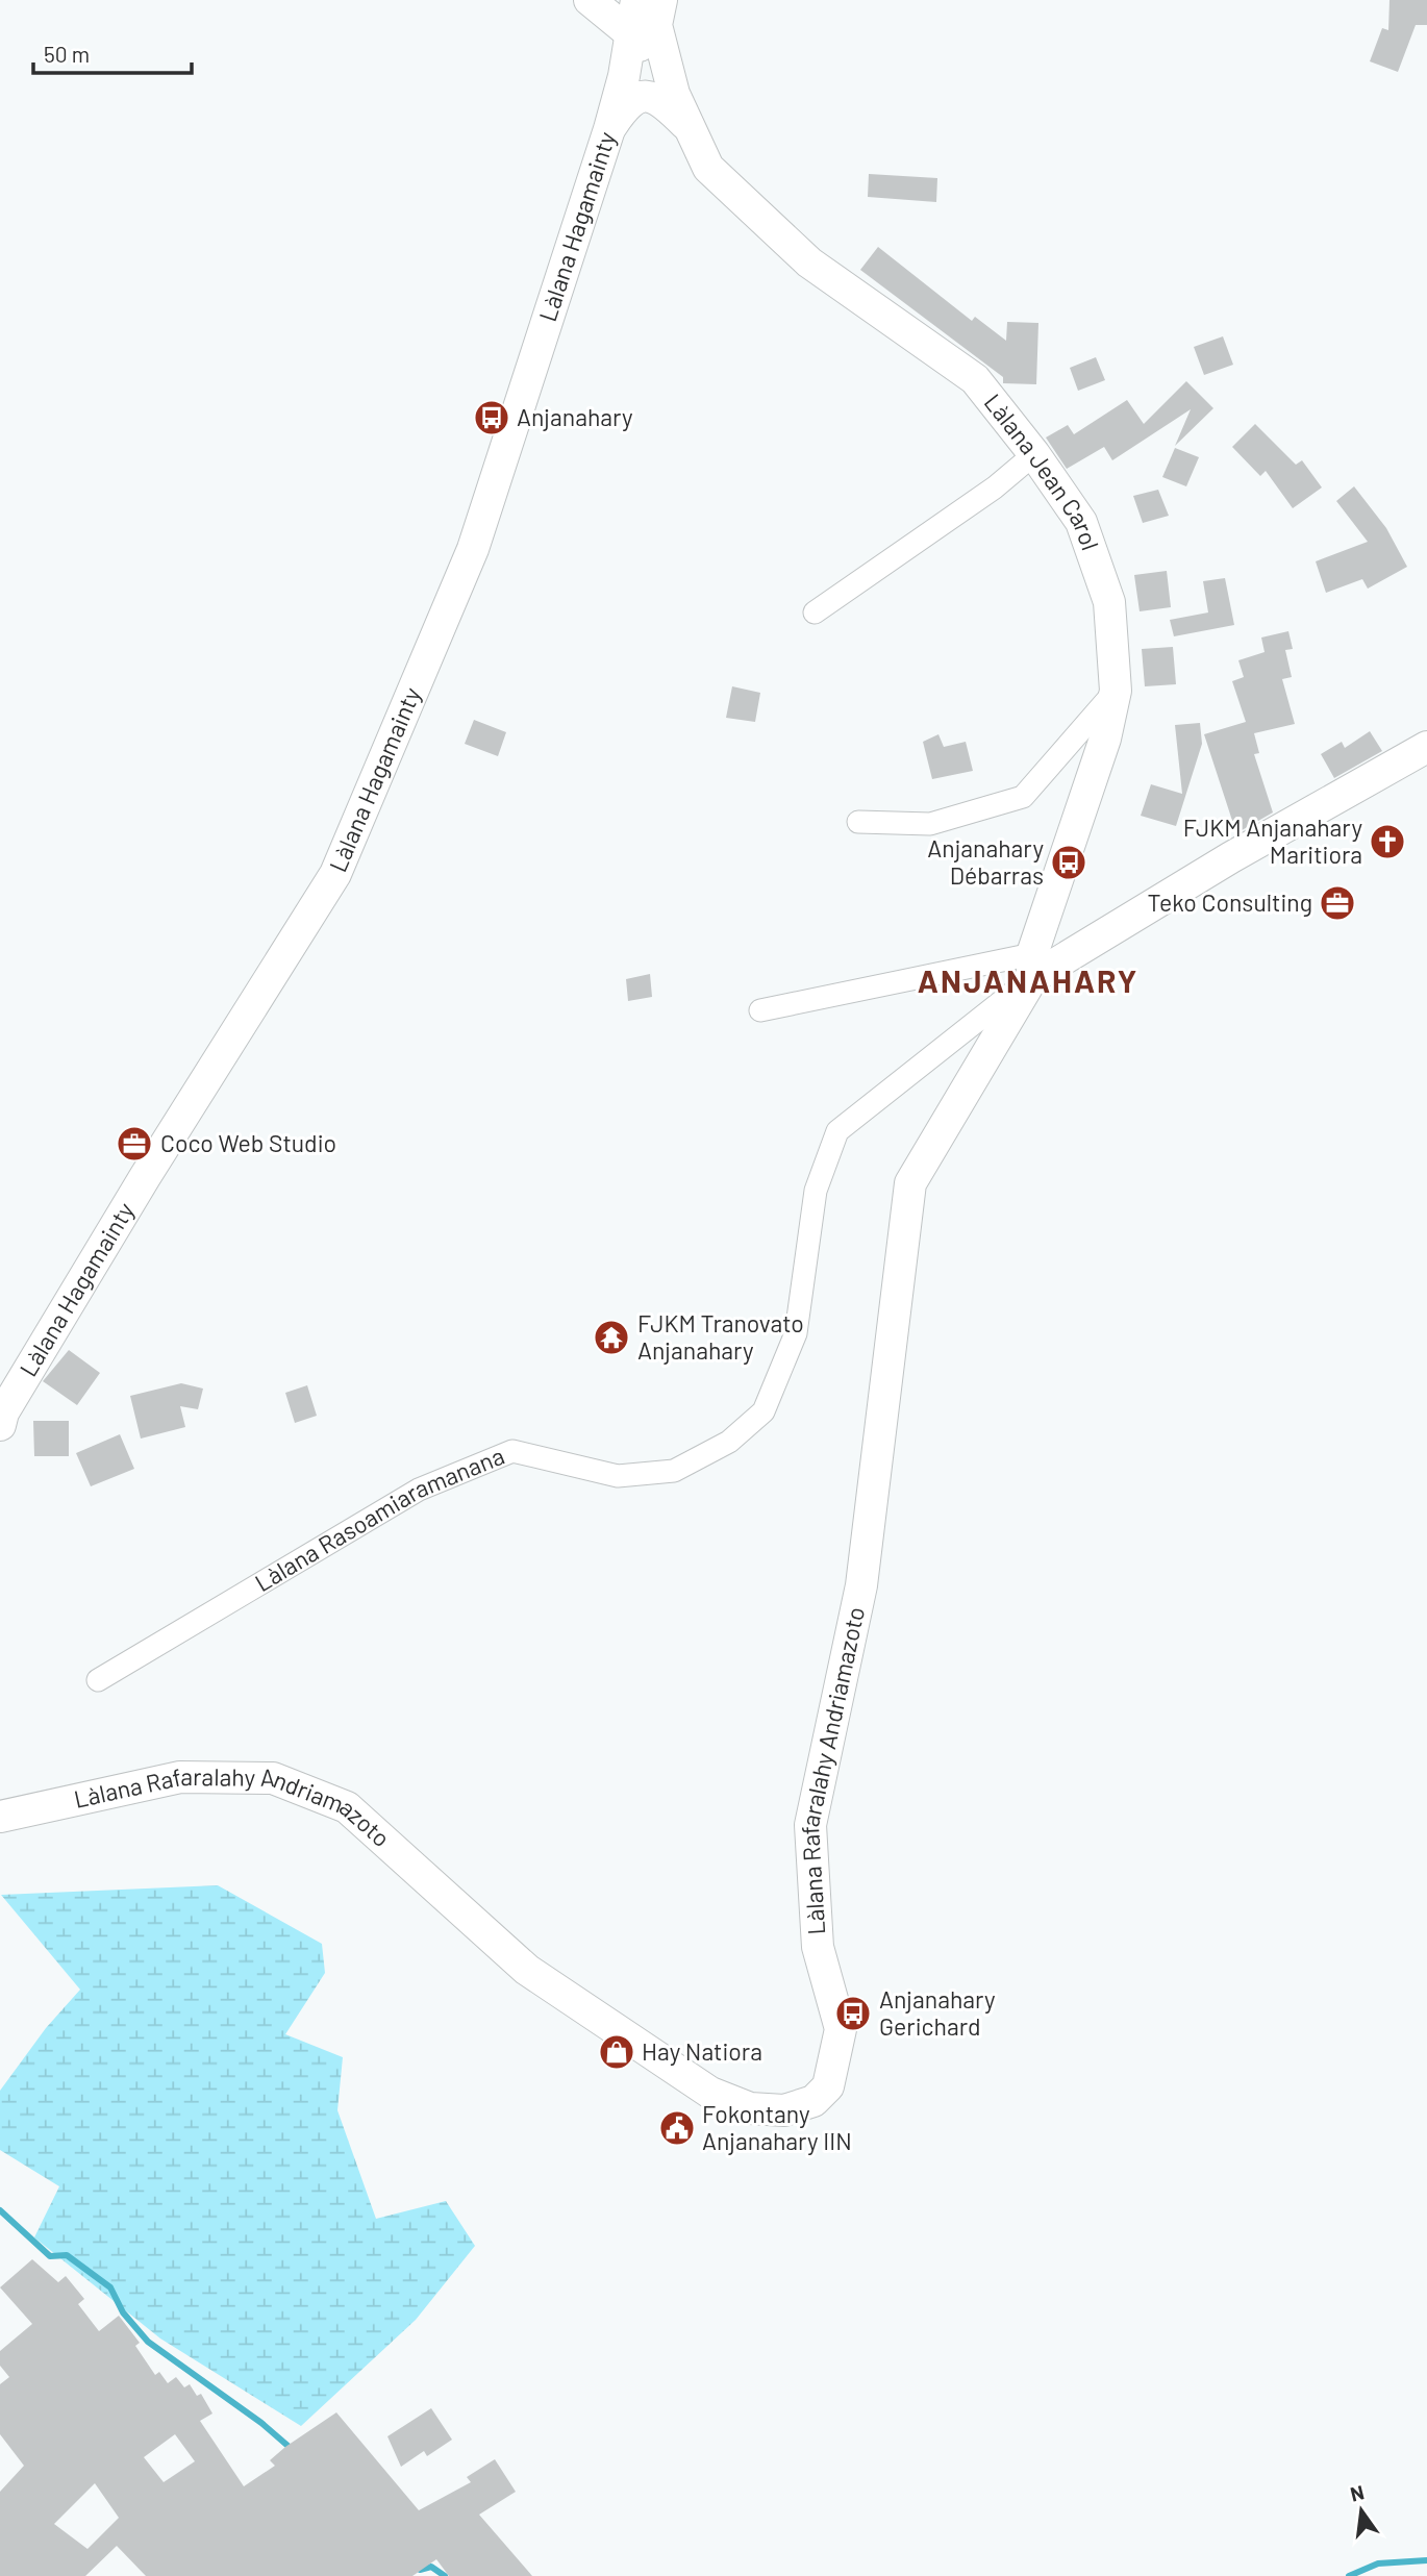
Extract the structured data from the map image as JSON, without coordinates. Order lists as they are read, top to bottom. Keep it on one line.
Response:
{"streets":{"main road":["Làlana Hagamainty","Làlana Jean Carol","Làlana Rasoamiaramanana","Làlana Rafaralahy Andriamazoto"]},"crossings":[["Làlana Jean Carol","Làlana Rasoamiaramanana"],["Làlana Jean Carol","Làlana Rafaralahy Andriamazoto"],["Làlana Rasoamiaramanana","Làlana Rafaralahy Andriamazoto"]],"districts":["ANJANAHARY"],"places":{"bus stop":["Anjanahary","Anjanahary Débarras","Anjanahary Gerichard"],"church":["FJKM Anjanahary Maritiora"],"office":["Teko Consulting","Coco Web Studio"],"temple":["FJKM Tranovato Anjanahary"],"shop":["Hay Natiora"],"public building":["Fokontany Anjanahary IIN"]},"scale_bar":"50 m","north":"top"}
